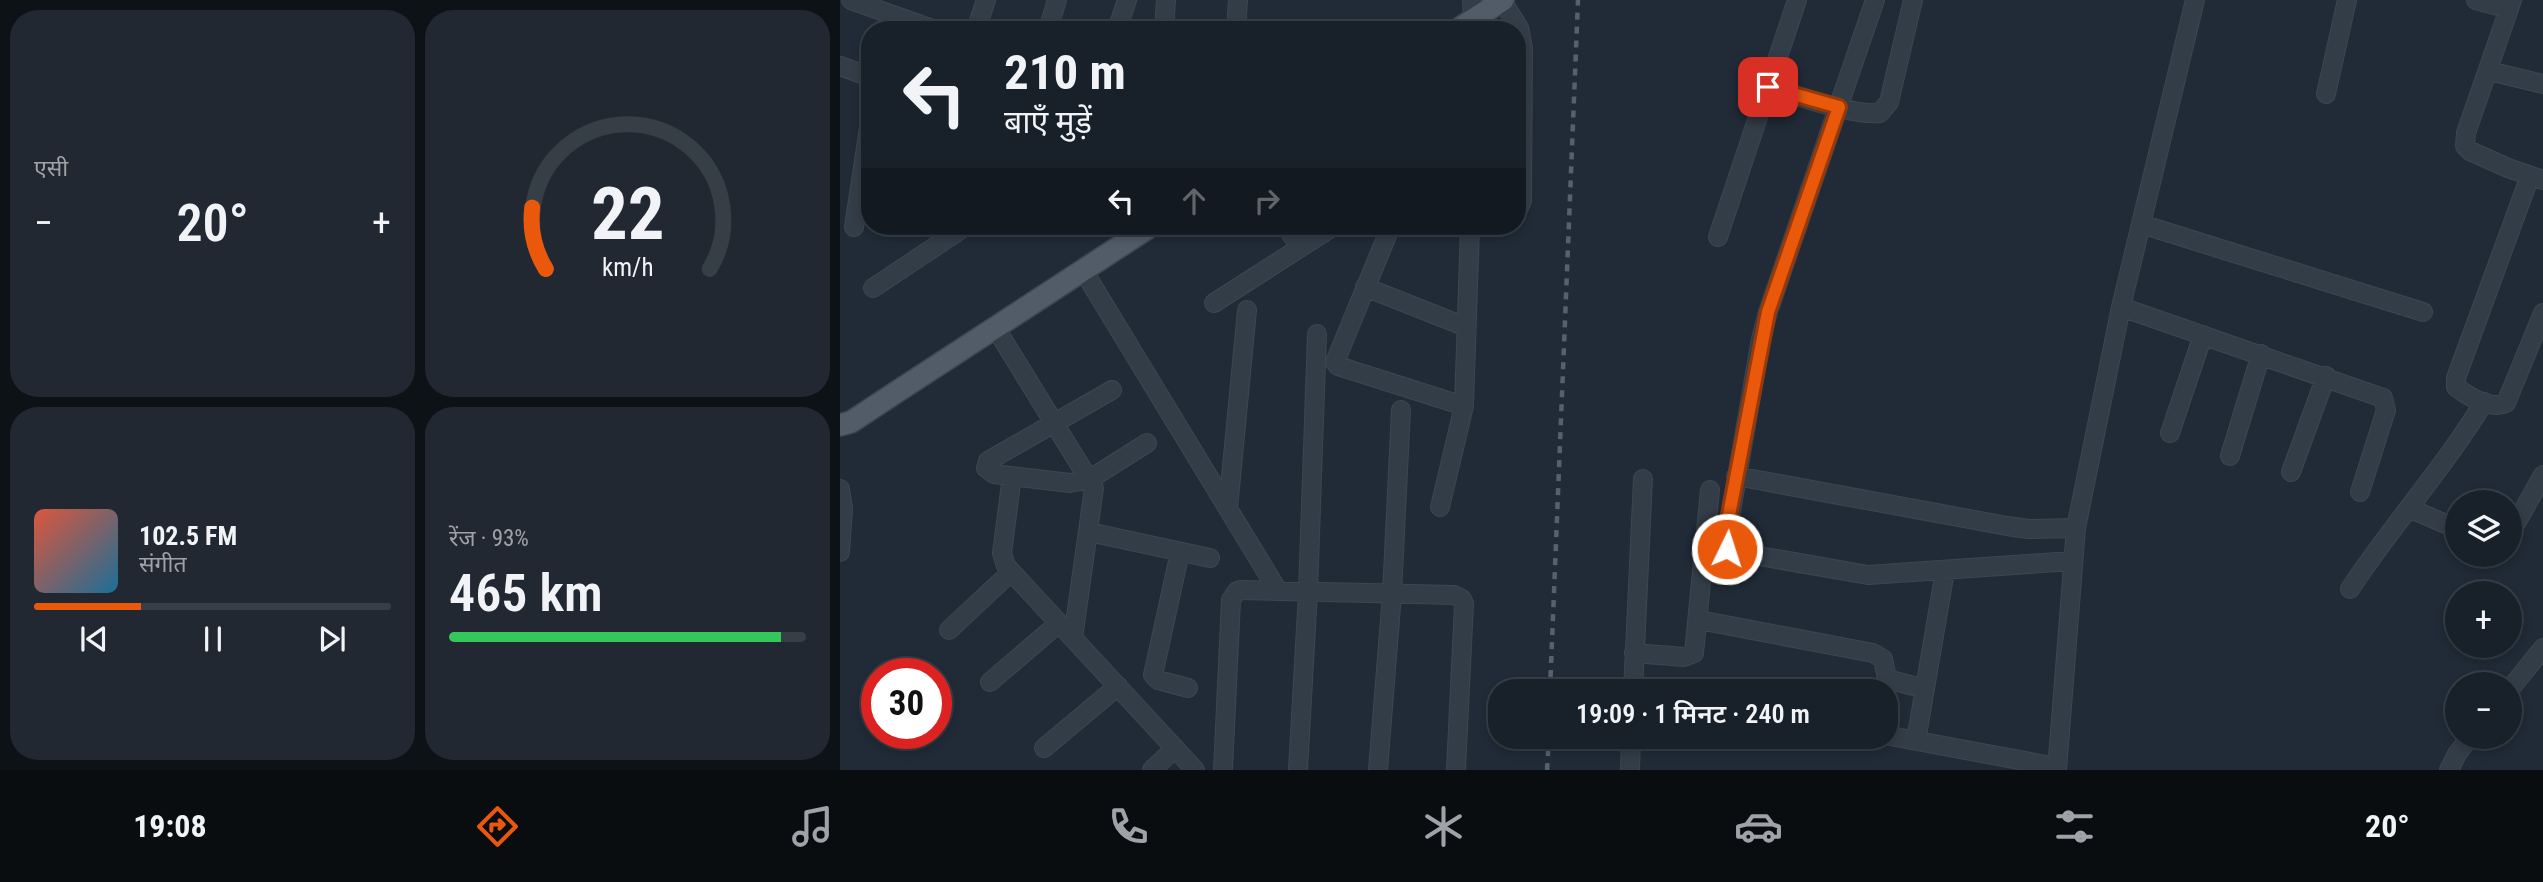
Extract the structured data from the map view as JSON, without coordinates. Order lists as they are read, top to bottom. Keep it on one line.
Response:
{"page":{"tile":["एसी",["रेंज · 93%","465 km"]],"turn":["210 m","बाएँ मुड़ें"],"heat":["−","20°","+"],"map_buttons":["+","−"],"song":["102.5 FM","संगीत"],"limit":"30","trip":"19:09 · 1 मिनट · 240 m","tabs":["19:08","20°"],"gauge":["22","km/h"]}}
